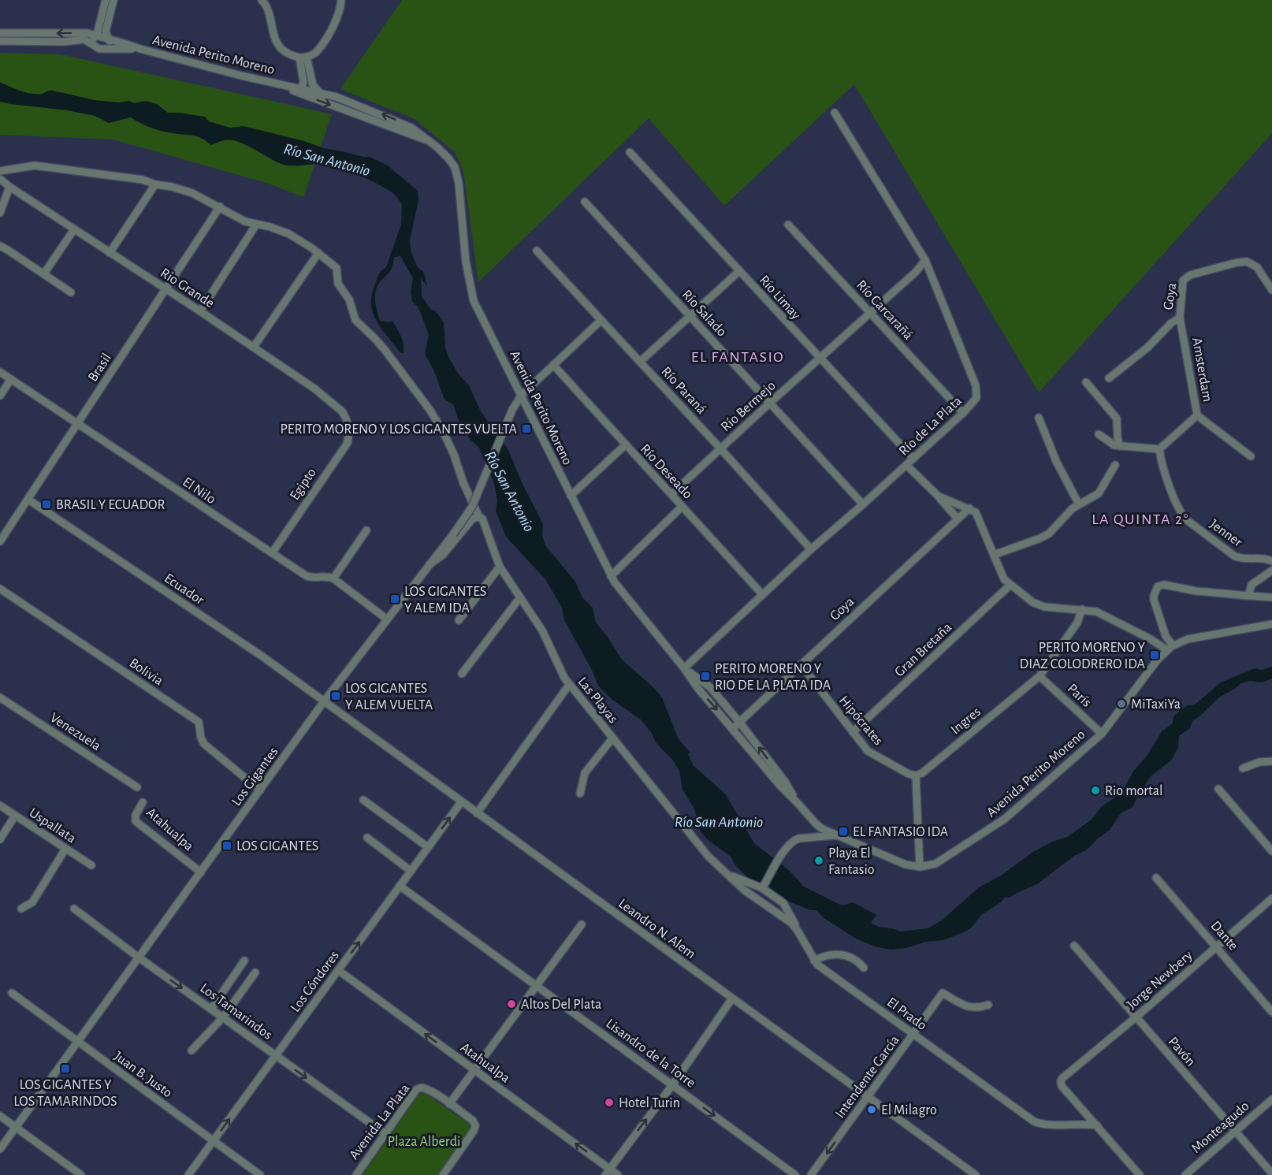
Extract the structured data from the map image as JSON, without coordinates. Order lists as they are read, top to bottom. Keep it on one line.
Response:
{"streets":{"street":["Avenida Perito Moreno","Rio Grande","Goya","Río Limay","Río Carcarañá","Río Salado","Brasil","Amsterdam","Río Paraná","Río Bermejo","Río de La Plata","Río Deseado","Egipto","El Nilo","Jenner","Ecuador","Gran Bretaña","Bolivia","París","Las Playas","Hipócrates","Ingres","Venezuela","Los Gigantes","Uspallata","Atahualpa","Leandro N. Alem","Dante","Jorge Newbery","Los Cóndores","Los Tamarindos","El Prado","Pavón","Lisandro de la Torre","Juan B. Justo","Intendente García","Avenida La Plata","Monteagudo"]},"crossings":[["Avenida Perito Moreno","Goya"],["Avenida Perito Moreno","Río de La Plata"],["Avenida Perito Moreno","París"],["Avenida Perito Moreno","Los Gigantes"],["Rio Grande","Brasil"],["Rio Grande","Egipto"],["Goya","Amsterdam"],["Goya","Hipócrates"],["Río Limay","Río Bermejo"],["Río Limay","Río de La Plata"],["Río Carcarañá","Río Bermejo"],["Río Carcarañá","Río de La Plata"],["Río Salado","Río Bermejo"],["Río Salado","Río de La Plata"],["Brasil","El Nilo"],["Brasil","Ecuador"],["Brasil","Las Playas"],["Río Paraná","Río Bermejo"],["Río Paraná","Río de La Plata"],["Río Paraná","Los Gigantes"],["Río Bermejo","Río de La Plata"],["Río Bermejo","Río Deseado"],["Río de La Plata","Río Deseado"],["Río Deseado","Los Gigantes"],["Egipto","El Nilo"],["Ecuador","Los Gigantes"],["Ecuador","Leandro N. Alem"],["Gran Bretaña","Hipócrates"],["Bolivia","Los Gigantes"],["París","Ingres"],["Las Playas","El Prado"],["Hipócrates","Ingres"],["Los Gigantes","Atahualpa"],["Los Gigantes","Leandro N. Alem"],["Los Gigantes","Los Tamarindos"],["Los Gigantes","Juan B. Justo"],["Atahualpa","Los Cóndores"],["Leandro N. Alem","Los Cóndores"],["Leandro N. Alem","Intendente García"],["Dante","Jorge Newbery"],["Jorge Newbery","Pavón"],["Los Cóndores","Los Tamarindos"],["Los Cóndores","Lisandro de la Torre"],["Los Cóndores","Juan B. Justo"],["Los Tamarindos","Avenida La Plata"],["El Prado","Intendente García"],["Pavón","Monteagudo"]],"one_way":["Atahualpa","Los Cóndores","Los Tamarindos"],"districts":["EL FANTASIO","LA QUINTA 2°"],"water":["Río San Antonio"],"parks":["Plaza Alberdi"],"places":{"transit":["PERITO MORENO Y LOS GIGANTES VUELTA","BRASIL Y ECUADOR","LOS GIGANTES Y ALEM IDA","PERITO MORENO Y DIAZ COLODRERO IDA","PERITO MORENO Y RIO DE LA PLATA IDA","LOS GIGANTES Y ALEM VUELTA","EL FANTASIO IDA","LOS GIGANTES","LOS GIGANTES Y LOS TAMARINDOS"],"other":["MiTaxiYa","Rio mortal","Playa El Fantasio","Altos Del Plata","Hotel Turin","El Milagro"]}}
